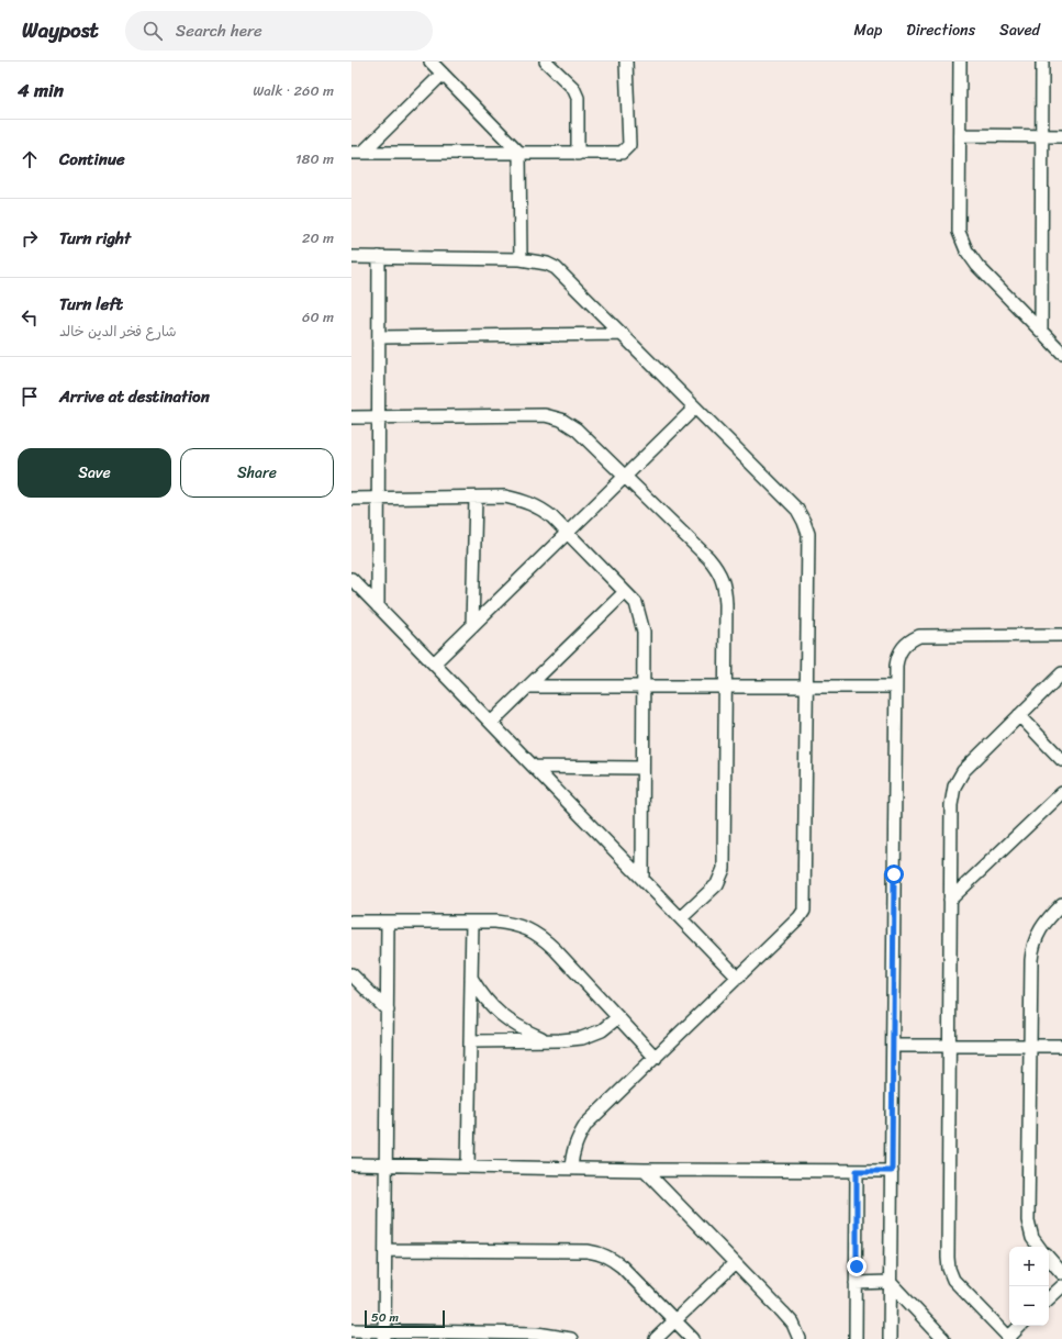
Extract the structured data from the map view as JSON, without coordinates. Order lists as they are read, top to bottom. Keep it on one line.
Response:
{"scale_bar":"50 m","page":{"header":"Waypost","search":"Search here","nav":["Map","Directions","Saved"],"heading":["4 min","Walk · 260 m"],"list":[["Continue","180 m"],["Turn right","20 m"],["Turn left","شارع فخر الدين خالد","60 m"],"Arrive at destination"],"buttons":["Save","Share"],"map_buttons":["+","−"],"scale":"50 m"}}
